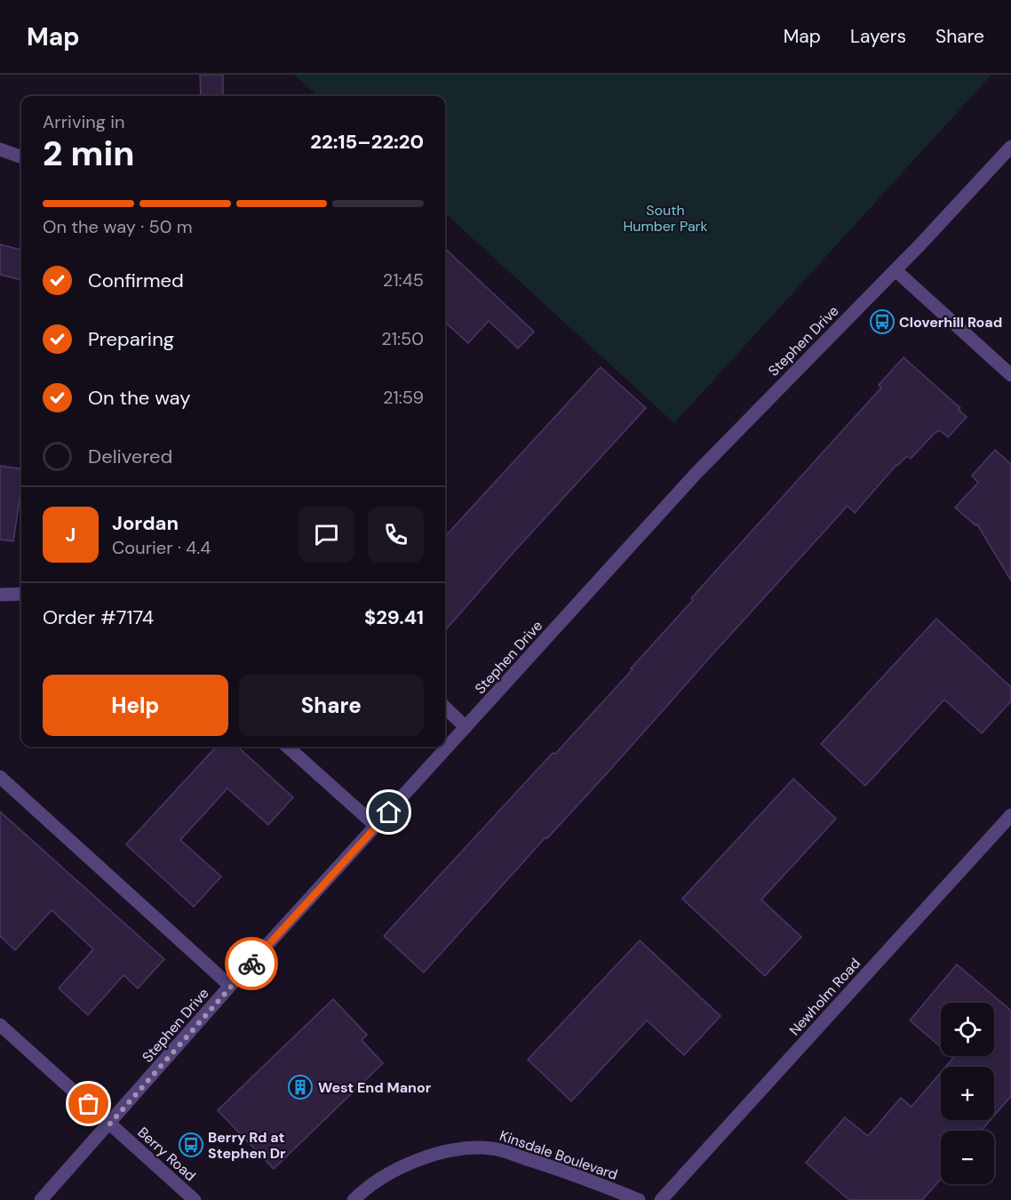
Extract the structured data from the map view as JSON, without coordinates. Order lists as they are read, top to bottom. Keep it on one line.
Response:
{"streets":{"street":["Stephen Drive","Newholm Road","Berry Road","Kinsdale Boulevard"]},"crossings":[["Stephen Drive","Berry Road"]],"parks":["South Humber Park"],"places":{"bus stop":["Cloverhill Road","Berry Rd at Stephen Dr"],"building":["West End Manor"]},"page":{"header":"Map","nav":["Map","Layers","Share"],"heading":["2 min","Arriving in","22:15–22:20"],"panel":["Jordan","Courier · 4.4","Order #7174","$29.41"],"bar":"On the way · 50 m","list":[["Confirmed","21:45"],["Preparing","21:50"],["On the way","21:59"],"Delivered"],"round":"J","buttons":["Help","Share"],"map_buttons":["+","−"]}}
